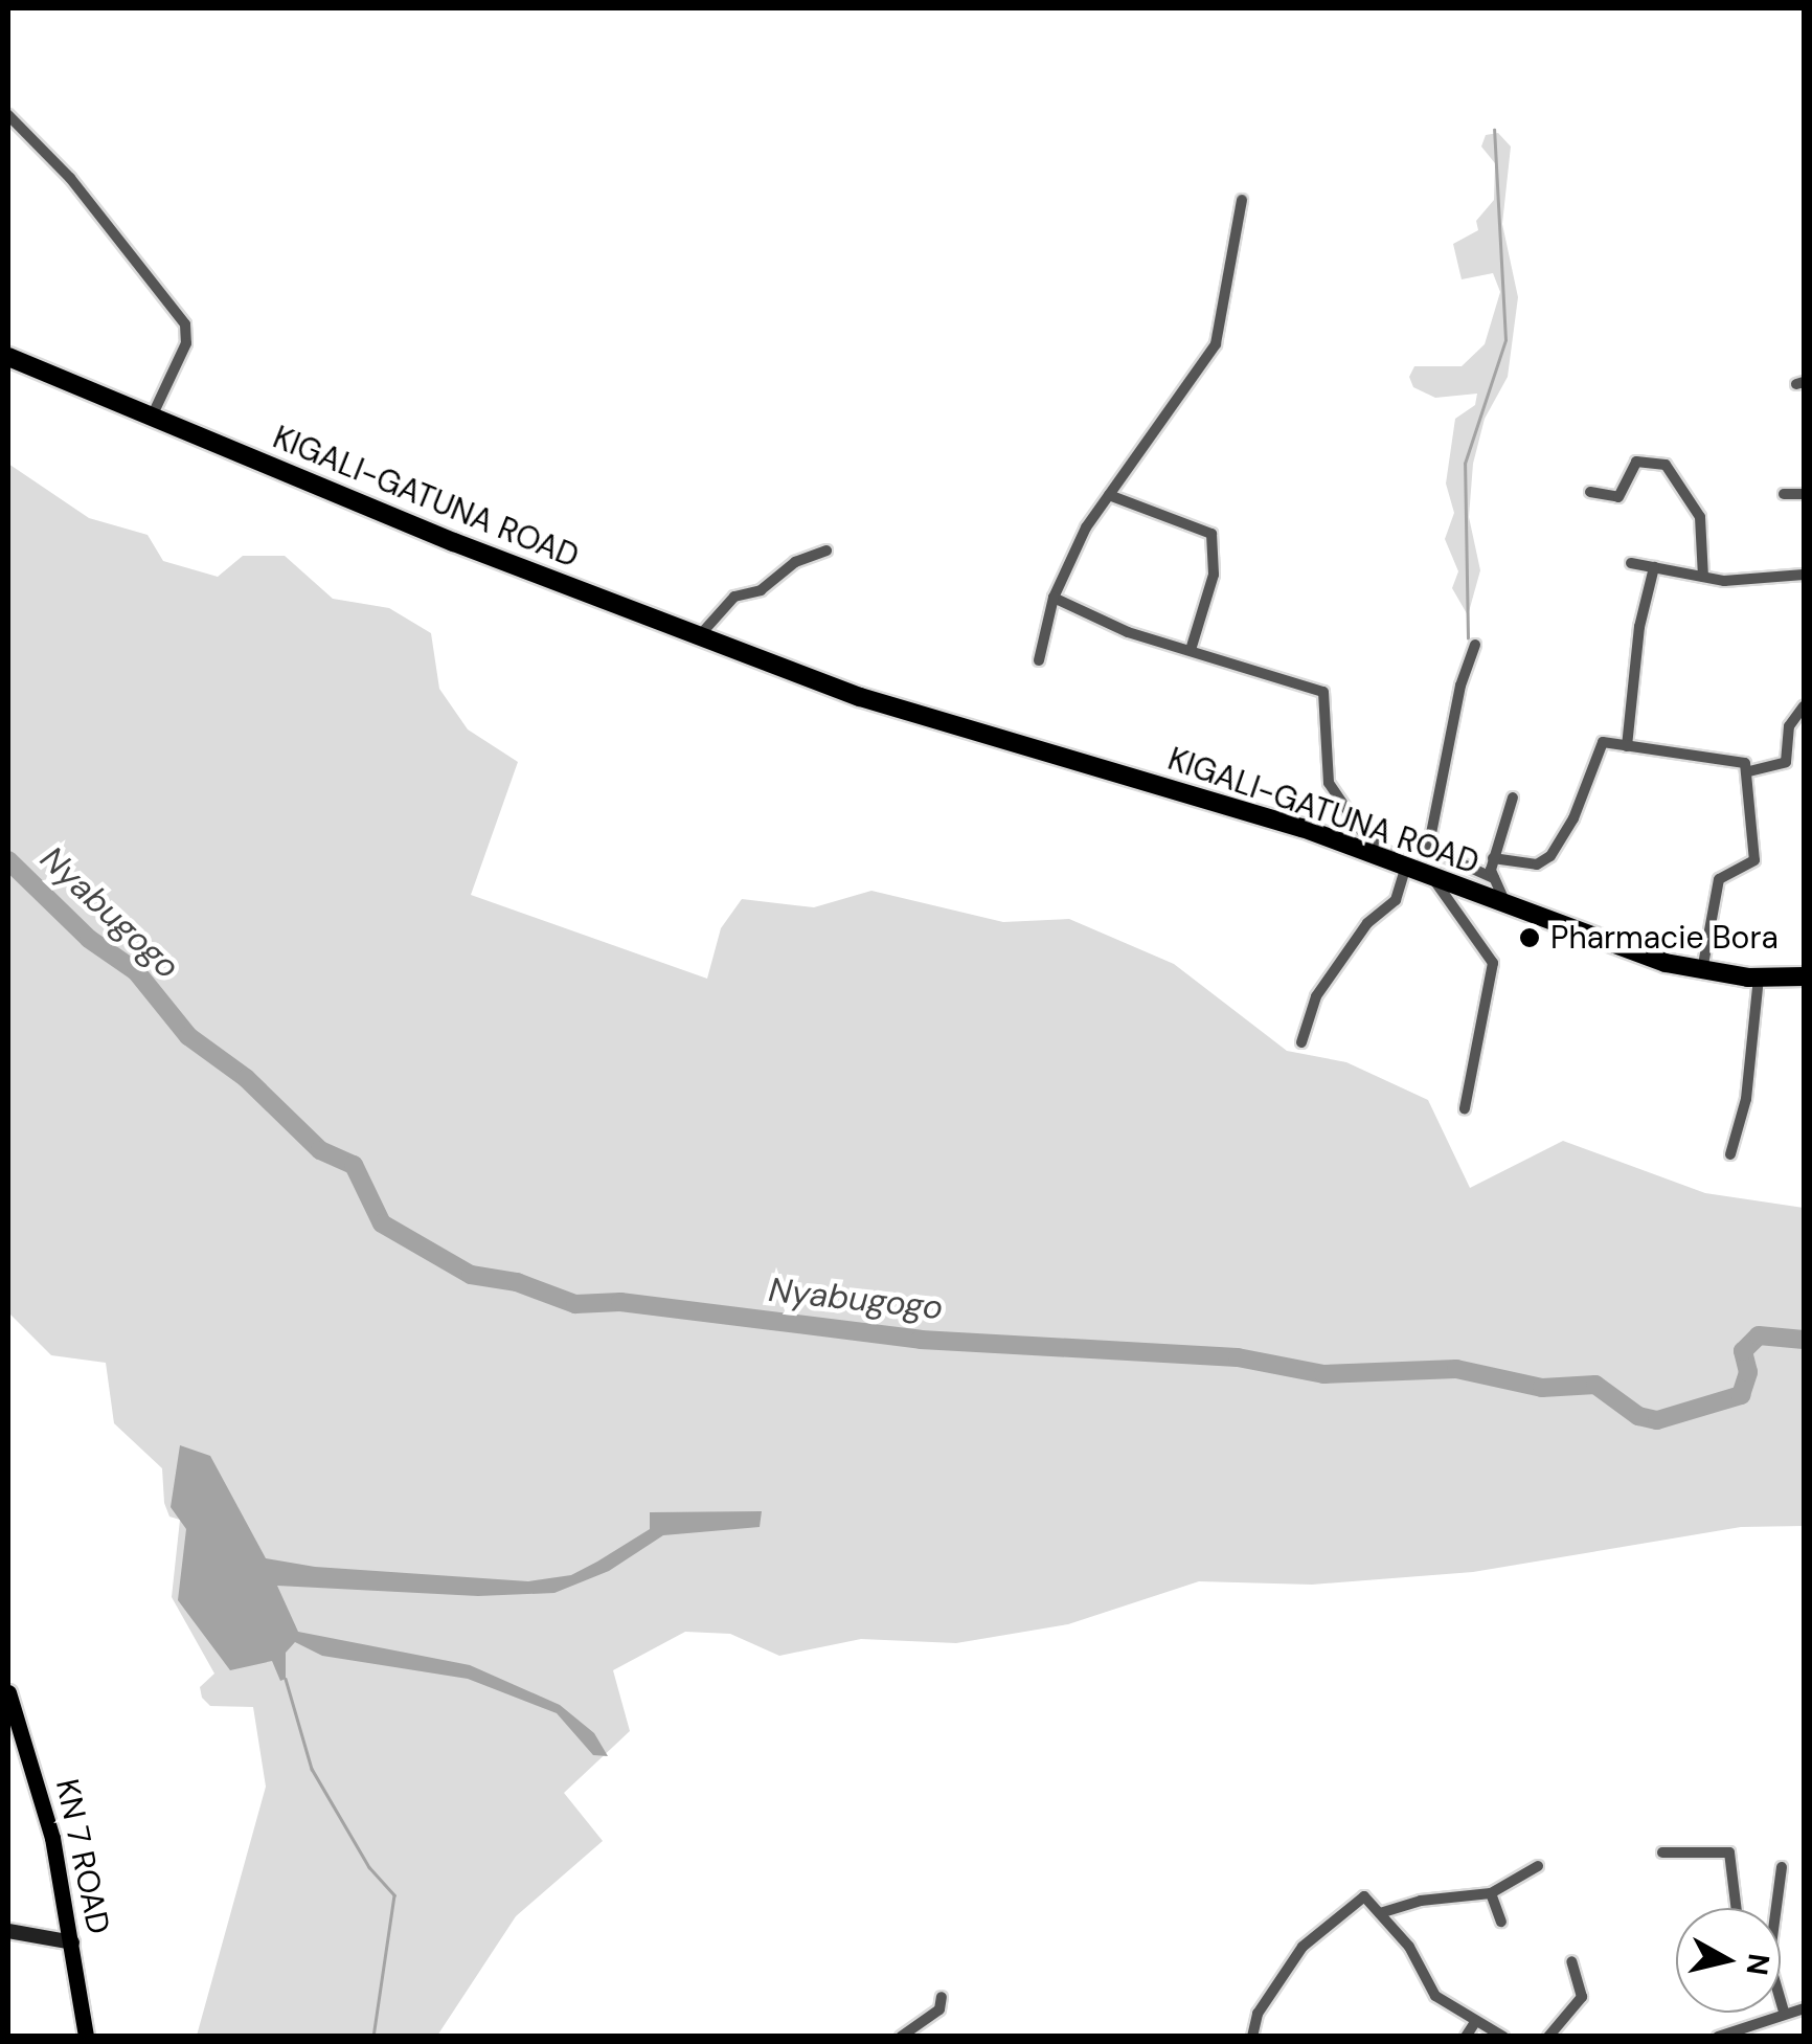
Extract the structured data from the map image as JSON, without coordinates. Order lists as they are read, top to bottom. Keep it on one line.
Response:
{"streets":{"highway":["KIGALI-GATUNA ROAD"],"main road":["KN 7 ROAD"]},"water":["Nyabugogo"],"places":["Pharmacie Bora"],"north":"right"}
